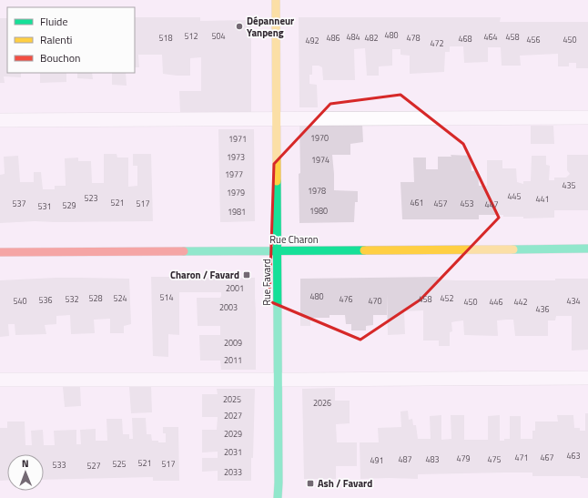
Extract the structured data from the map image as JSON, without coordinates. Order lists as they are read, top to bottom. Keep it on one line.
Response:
{"streets":{"street":["Rue Charon","Rue Favard"]},"crossings":[["Rue Charon","Rue Favard"]],"places":{"other":["Dépanneur Yanpeng"],"transit":["Charon / Favard","Ash / Favard"]},"house_numbers":["480","512","504","484","464","458","518","486","482","478","468","456","450","492","472","1970","1971","1973","1974","1977","435","1978","1979","445","523","441","521","461","537","517","457","453","447","529","531","1980","1981","2001","480","514","528","524","452","532","476","458","536","540","470","434","450","446","442","2003","436","2009","2011","2025","2026","2027","2029","2031","463","471","467","479","487","483","475","491","521","525","517","533","527","2033"],"legend":["Fluide","Ralenti","Bouchon"],"north":"top"}
